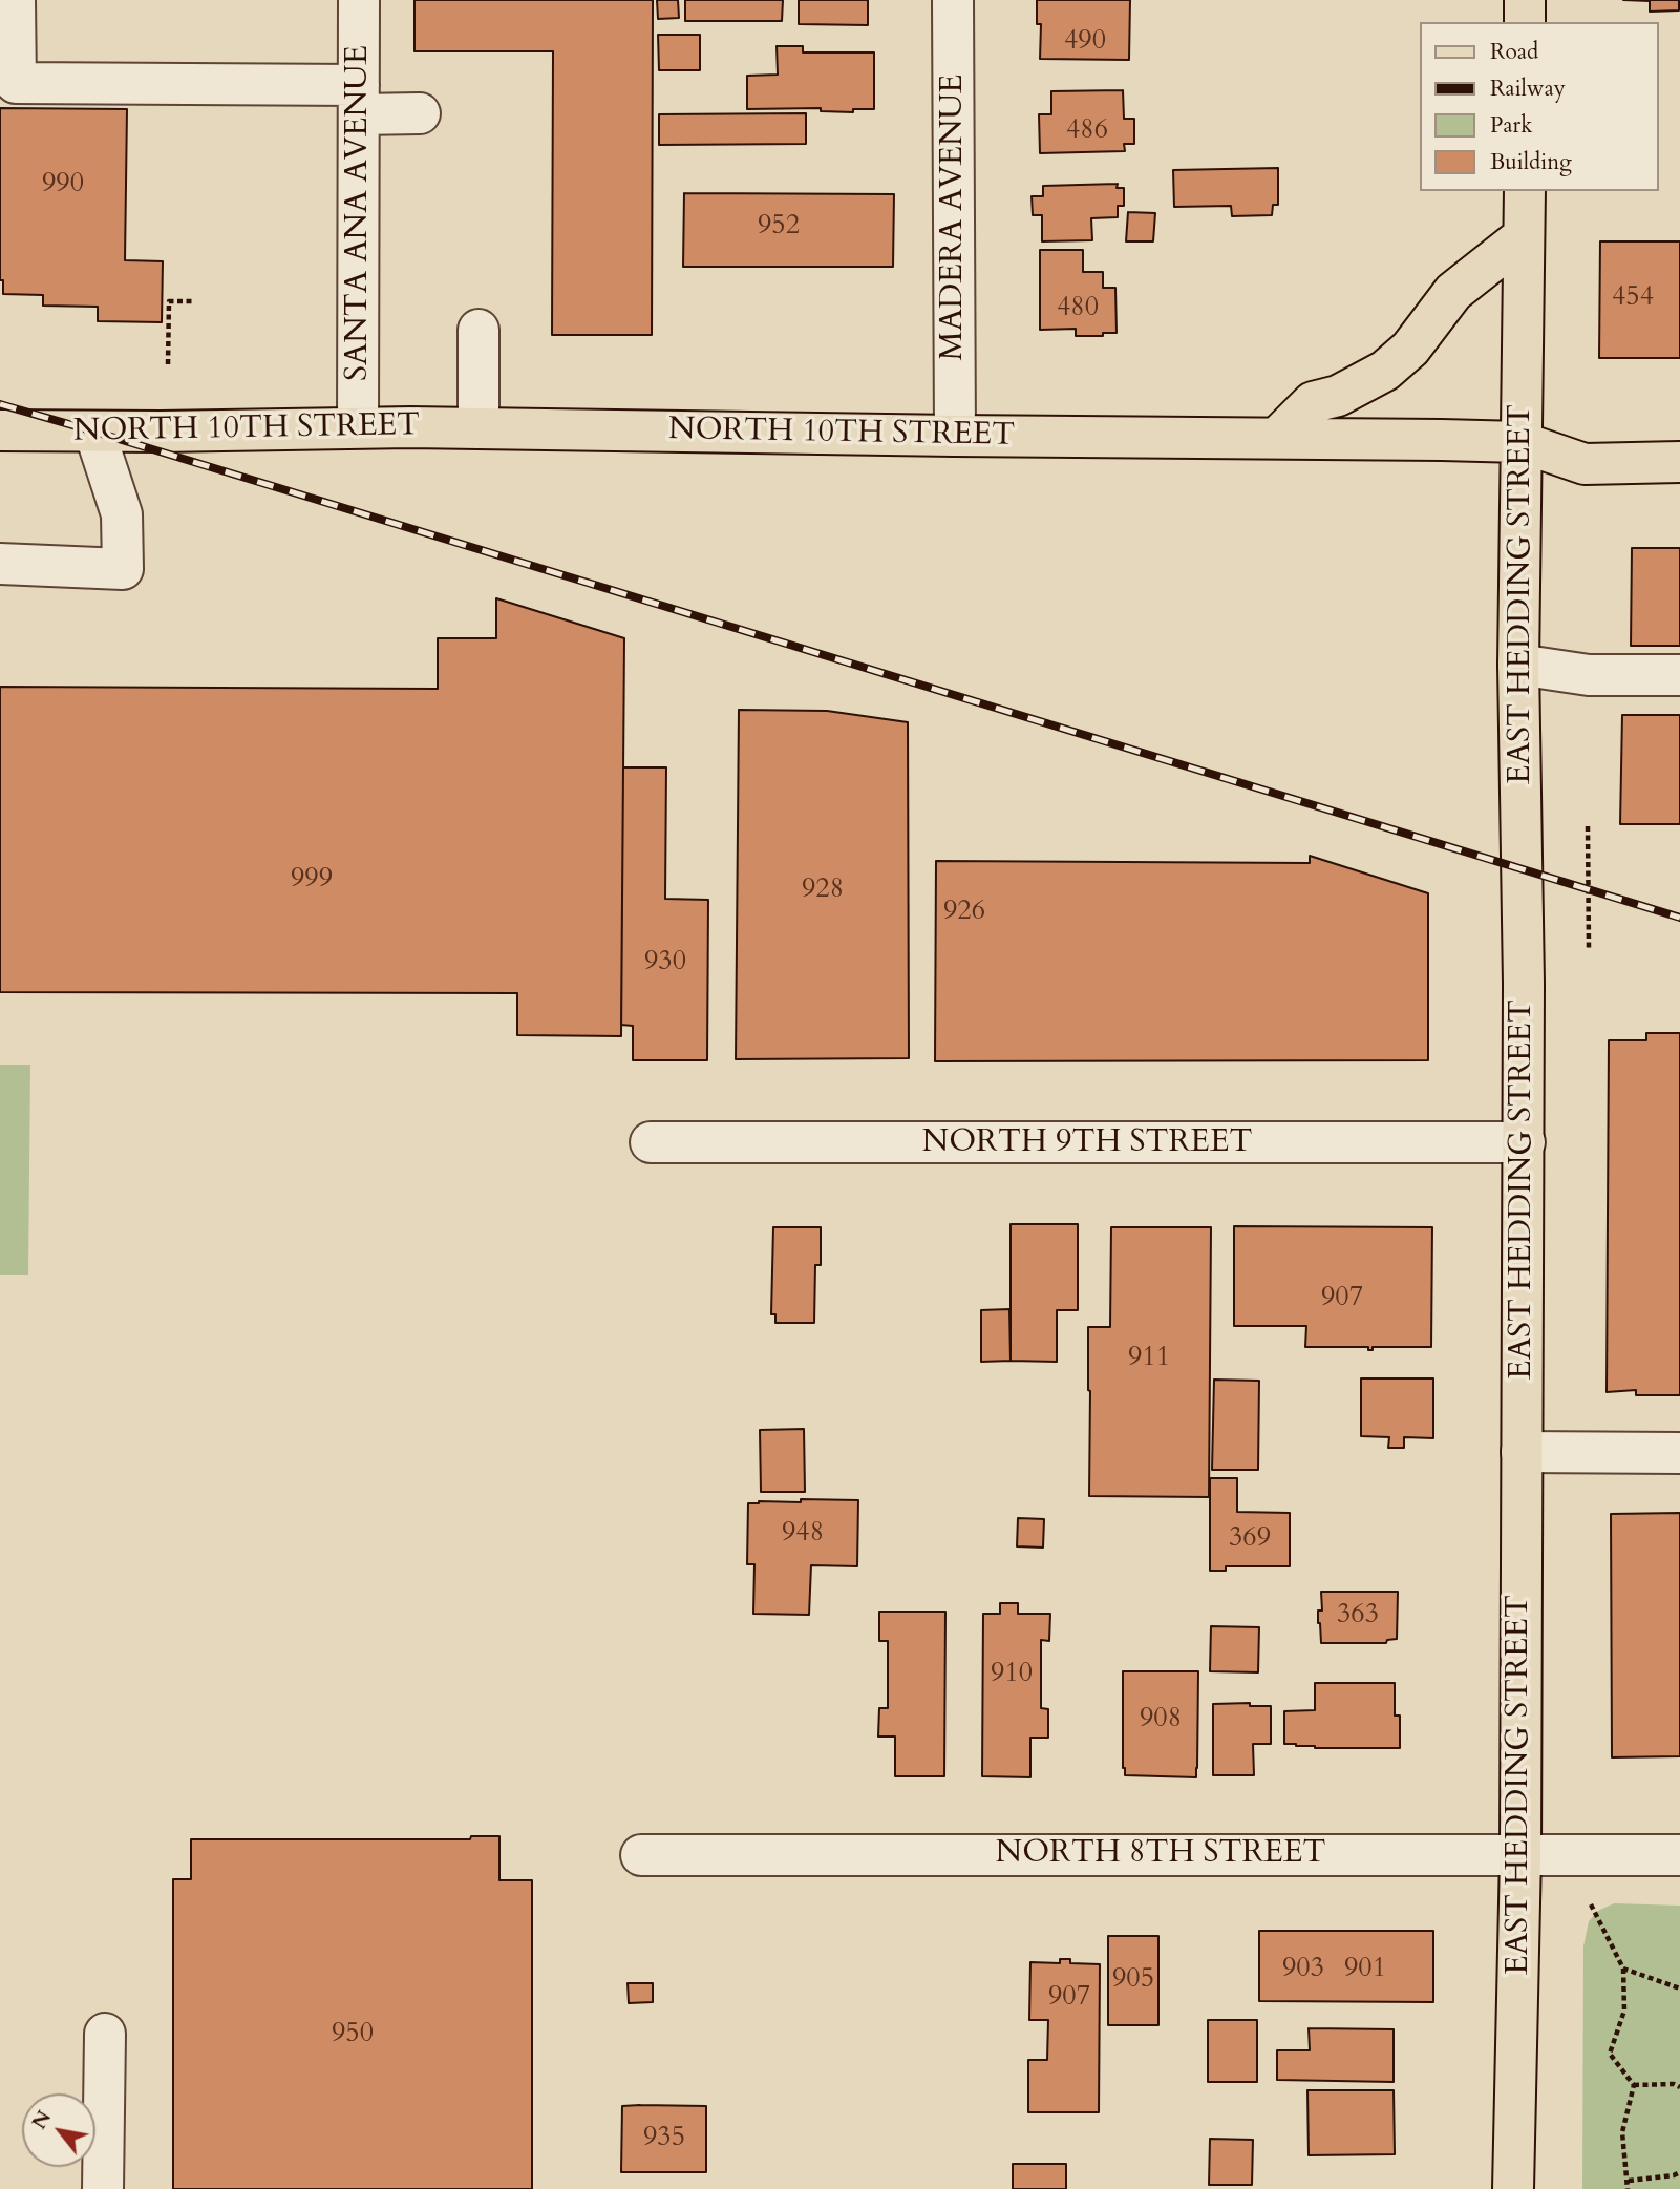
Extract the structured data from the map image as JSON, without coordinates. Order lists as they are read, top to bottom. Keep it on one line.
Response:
{"streets":{"main road":["NORTH 10TH STREET","EAST HEDDING STREET"],"street":["SANTA ANA AVENUE","MADERA AVENUE","NORTH 9TH STREET","NORTH 8TH STREET"]},"crossings":[["SANTA ANA AVENUE","NORTH 10TH STREET"],["MADERA AVENUE","NORTH 10TH STREET"],["NORTH 10TH STREET","EAST HEDDING STREET"],["EAST HEDDING STREET","NORTH 9TH STREET"],["EAST HEDDING STREET","NORTH 8TH STREET"]],"house_numbers":["490","486","990","952","454","480","999","928","926","930","907","911","948","369","363","910","908","903","901","905","907","950","935"],"legend":["Road","Railway","Park","Building"],"north":"top left"}
